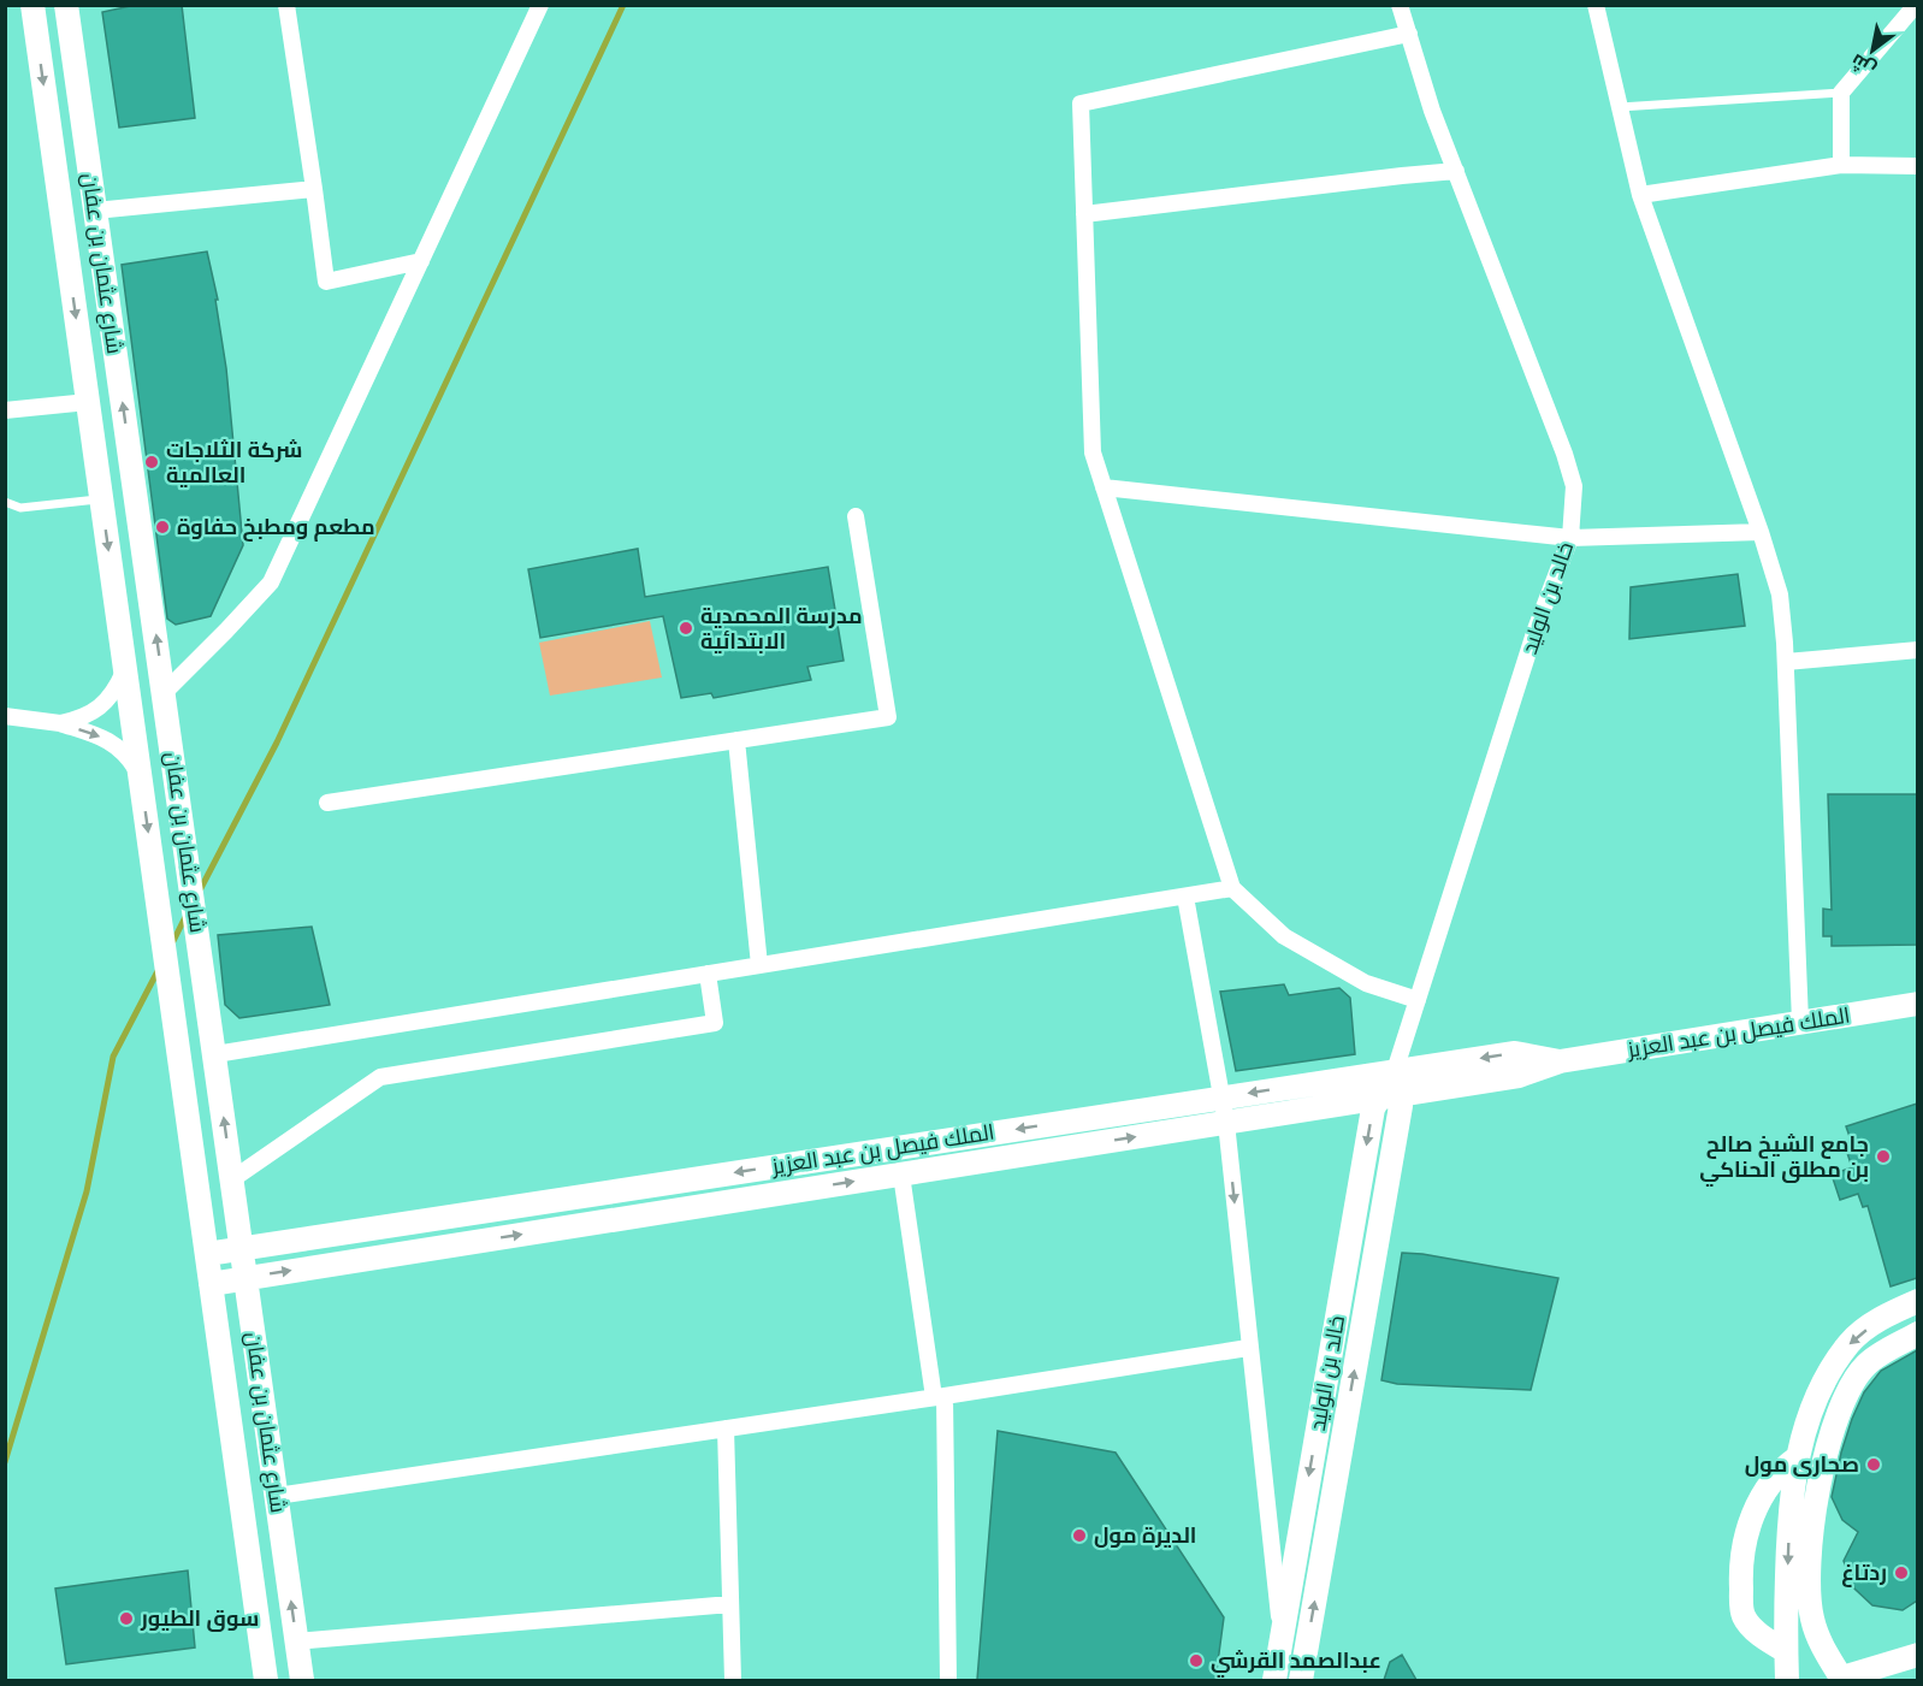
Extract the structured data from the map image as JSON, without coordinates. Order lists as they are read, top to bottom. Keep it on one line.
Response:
{"streets":{"street":["شارع عثمان بن عفان","خالد بن الوليد","الملك فيصل بن عبد العزيز"]},"crossings":[["شارع عثمان بن عفان","الملك فيصل بن عبد العزيز"],["خالد بن الوليد","الملك فيصل بن عبد العزيز"]],"places":["شركة الثلاجات العالمية","مطعم ومطبخ حفاوة","مدرسة المحمدية الابتدائية","جامع الشيخ صالح بن مطلق الحناكي","صحارى مول","الديرة مول","ردتاغ","سوق الطيور","عبدالصمد القرشي"],"north":"bottom left"}
